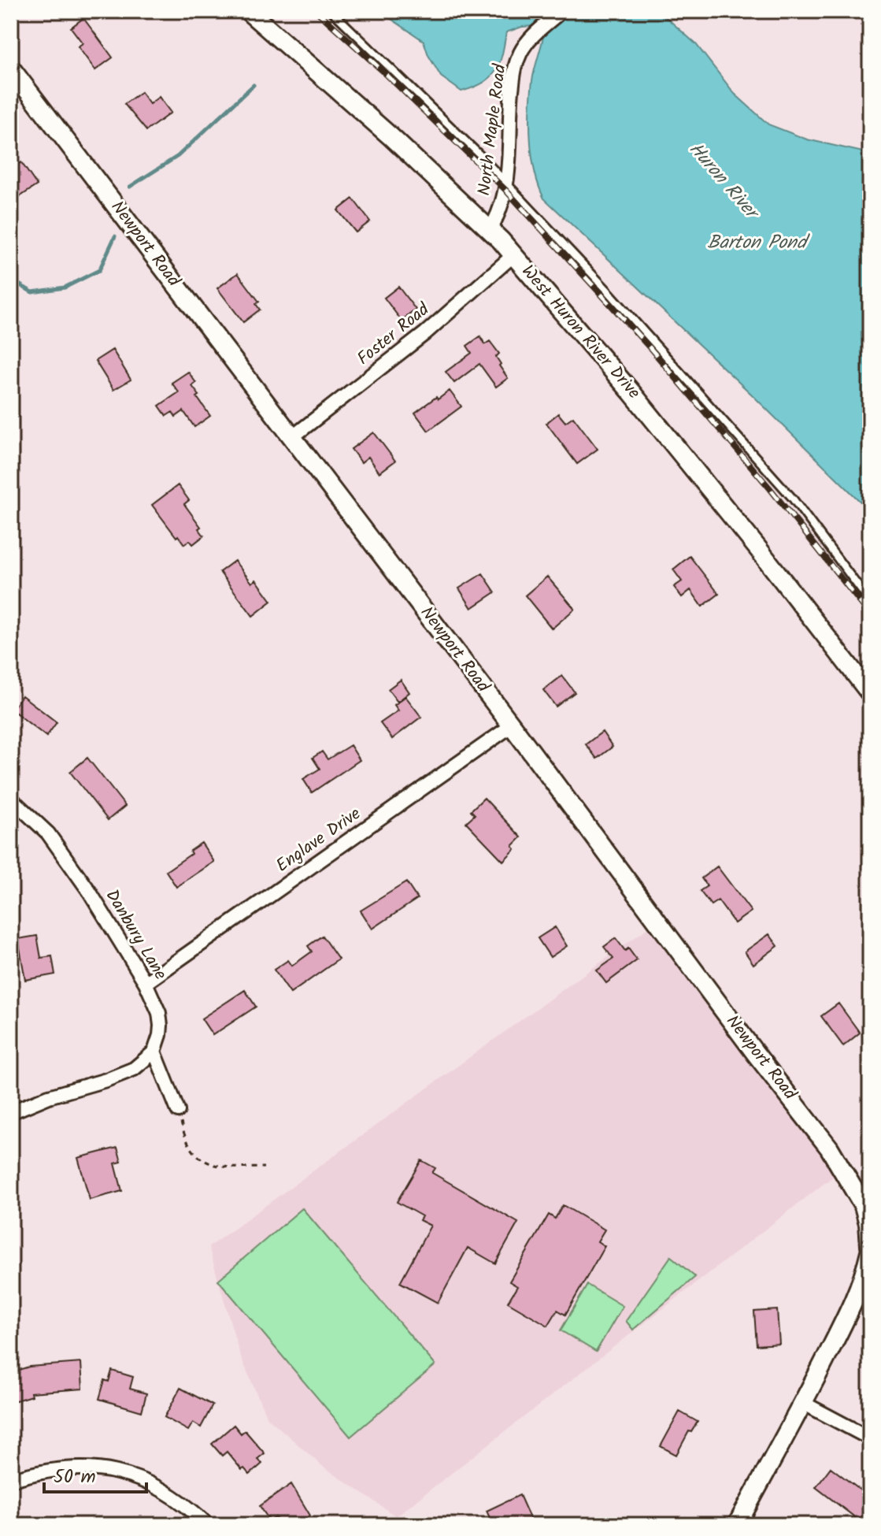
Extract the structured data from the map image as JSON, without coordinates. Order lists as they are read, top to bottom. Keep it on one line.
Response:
{"streets":{"street":["North Maple Road","Newport Road","West Huron River Drive","Foster Road","Englave Drive","Danbury Lane"]},"crossings":[["North Maple Road","West Huron River Drive"],["Newport Road","Foster Road"],["Newport Road","Englave Drive"],["West Huron River Drive","Foster Road"],["Englave Drive","Danbury Lane"]],"water":["Huron River","Barton Pond"],"scale_bar":"50 m"}
